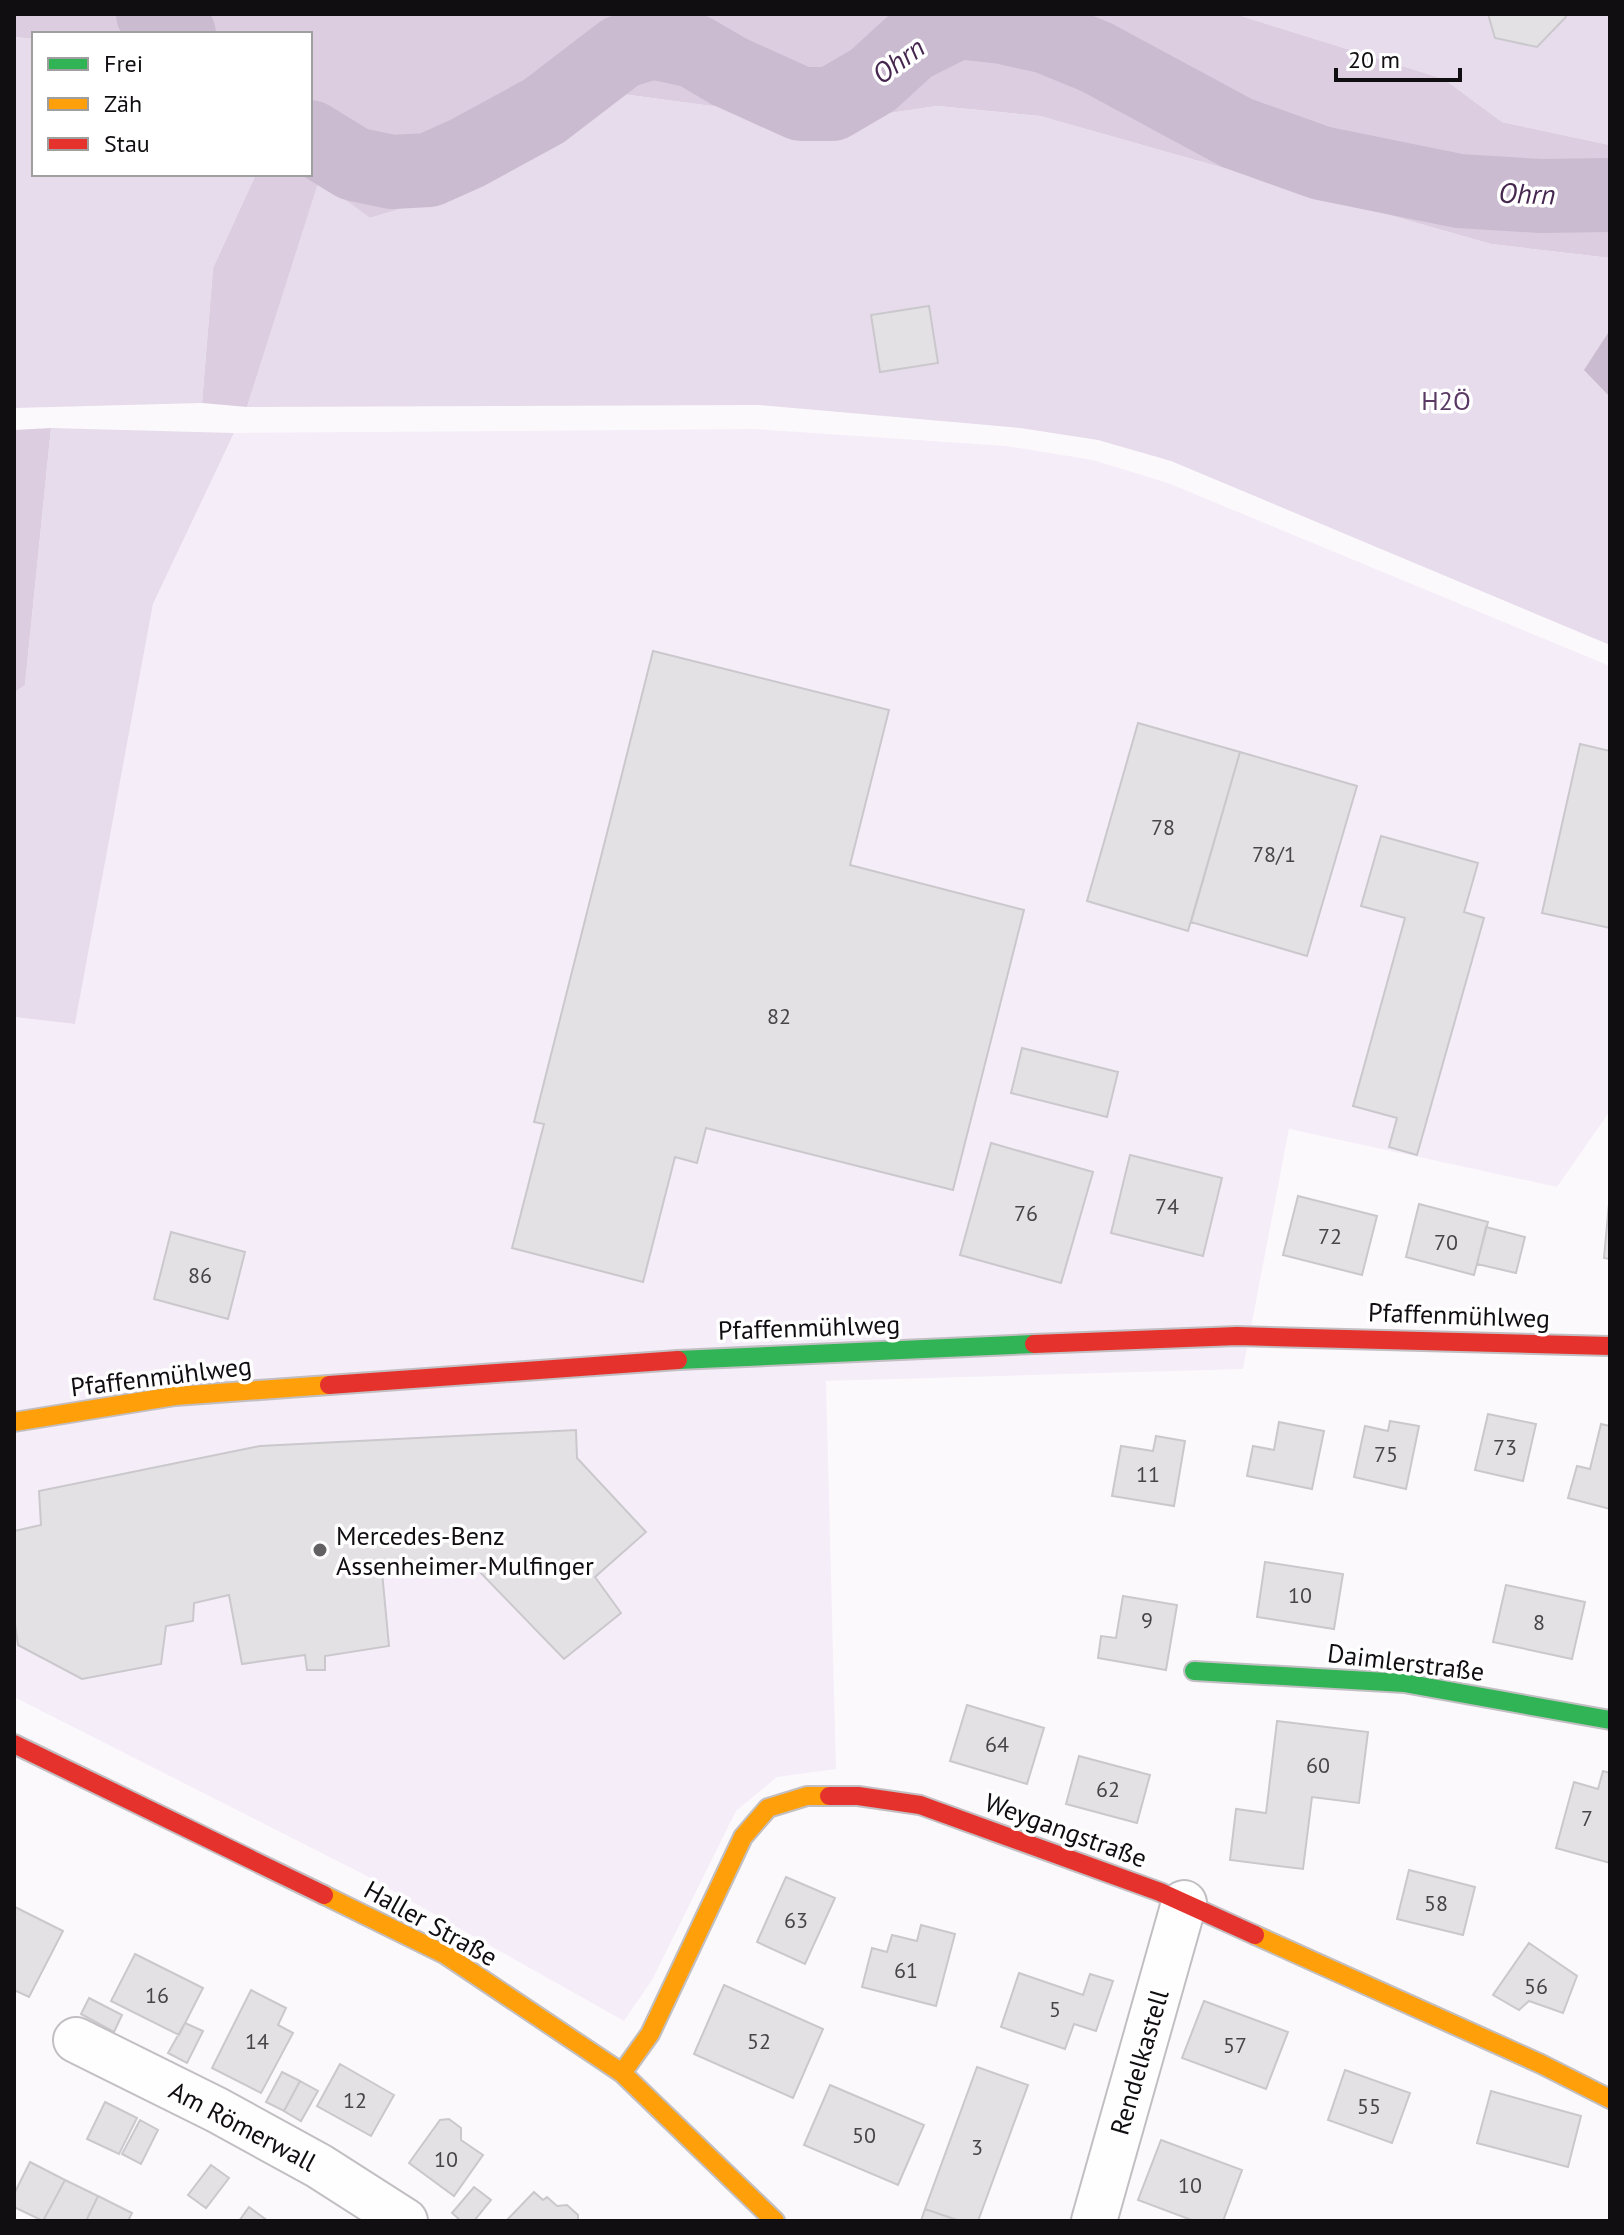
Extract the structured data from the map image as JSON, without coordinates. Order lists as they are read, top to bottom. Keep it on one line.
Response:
{"streets":{"street":["Pfaffenmühlweg","Daimlerstraße","Weygangstraße","Haller Straße","Rendelkastell","Am Römerwall"]},"crossings":[["Weygangstraße","Haller Straße"],["Weygangstraße","Rendelkastell"]],"water":["Ohrn"],"parks":["H2Ö"],"places":["Mercedes-Benz Assenheimer-Mulfinger"],"house_numbers":["78","78/1","82","74","76","72","70","86","73","75","11","10","9","8","64","60","62","7","58","63","61","56","16","5","14","52","57","12","55","50","3","10","10"],"legend":["Frei","Zäh","Stau"],"scale_bar":"20 m"}
